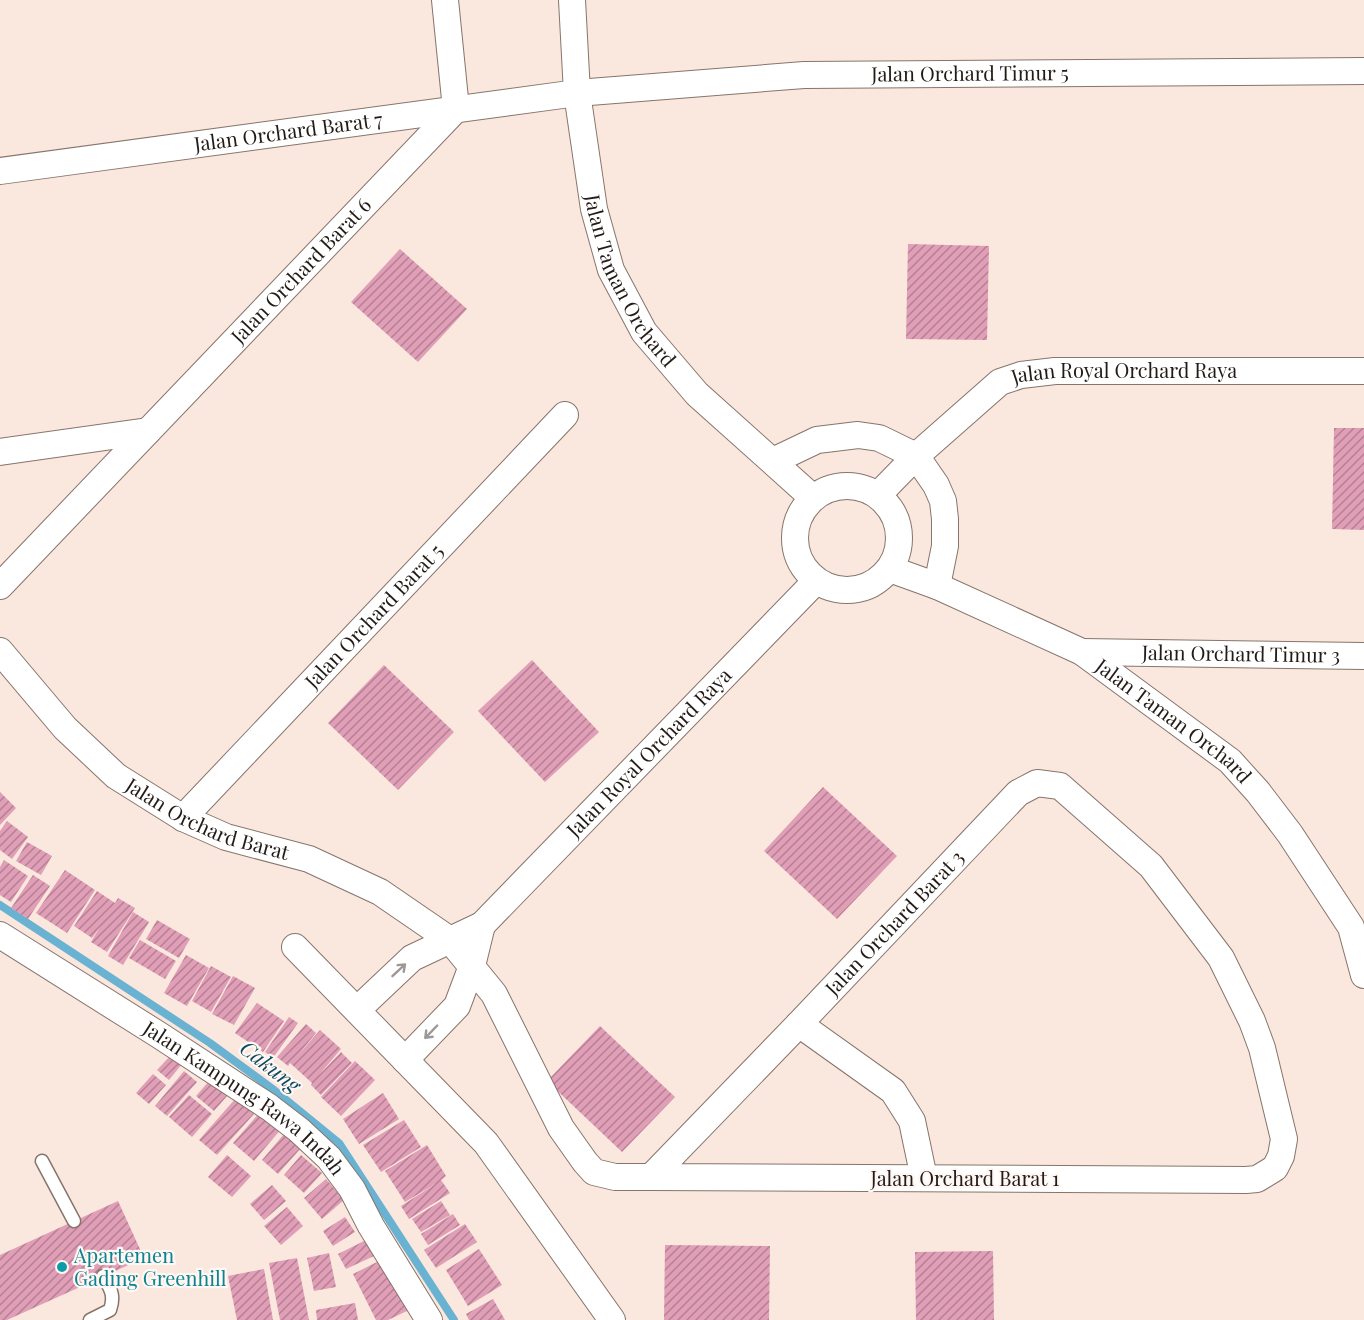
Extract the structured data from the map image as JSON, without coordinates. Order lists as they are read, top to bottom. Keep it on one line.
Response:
{"streets":{"street":["Jalan Orchard Timur 5","Jalan Orchard Barat 7","Jalan Orchard Barat 6","Jalan Taman Orchard","Jalan Royal Orchard Raya","Jalan Orchard Barat 5","Jalan Orchard Timur 3","Jalan Orchard Barat","Jalan Orchard Barat 3","Jalan Kampung Rawa Indah","Jalan Orchard Barat 1"]},"crossings":[["Jalan Orchard Timur 5","Jalan Orchard Barat 7"],["Jalan Orchard Timur 5","Jalan Taman Orchard"],["Jalan Orchard Barat 7","Jalan Orchard Barat 6"],["Jalan Orchard Barat 7","Jalan Taman Orchard"],["Jalan Taman Orchard","Jalan Royal Orchard Raya"],["Jalan Taman Orchard","Jalan Orchard Timur 3"],["Jalan Royal Orchard Raya","Jalan Orchard Barat"],["Jalan Orchard Barat 5","Jalan Orchard Barat"],["Jalan Orchard Barat 3","Jalan Orchard Barat 1"]],"water":["Cakung"],"places":["Apartemen Gading Greenhill"]}
